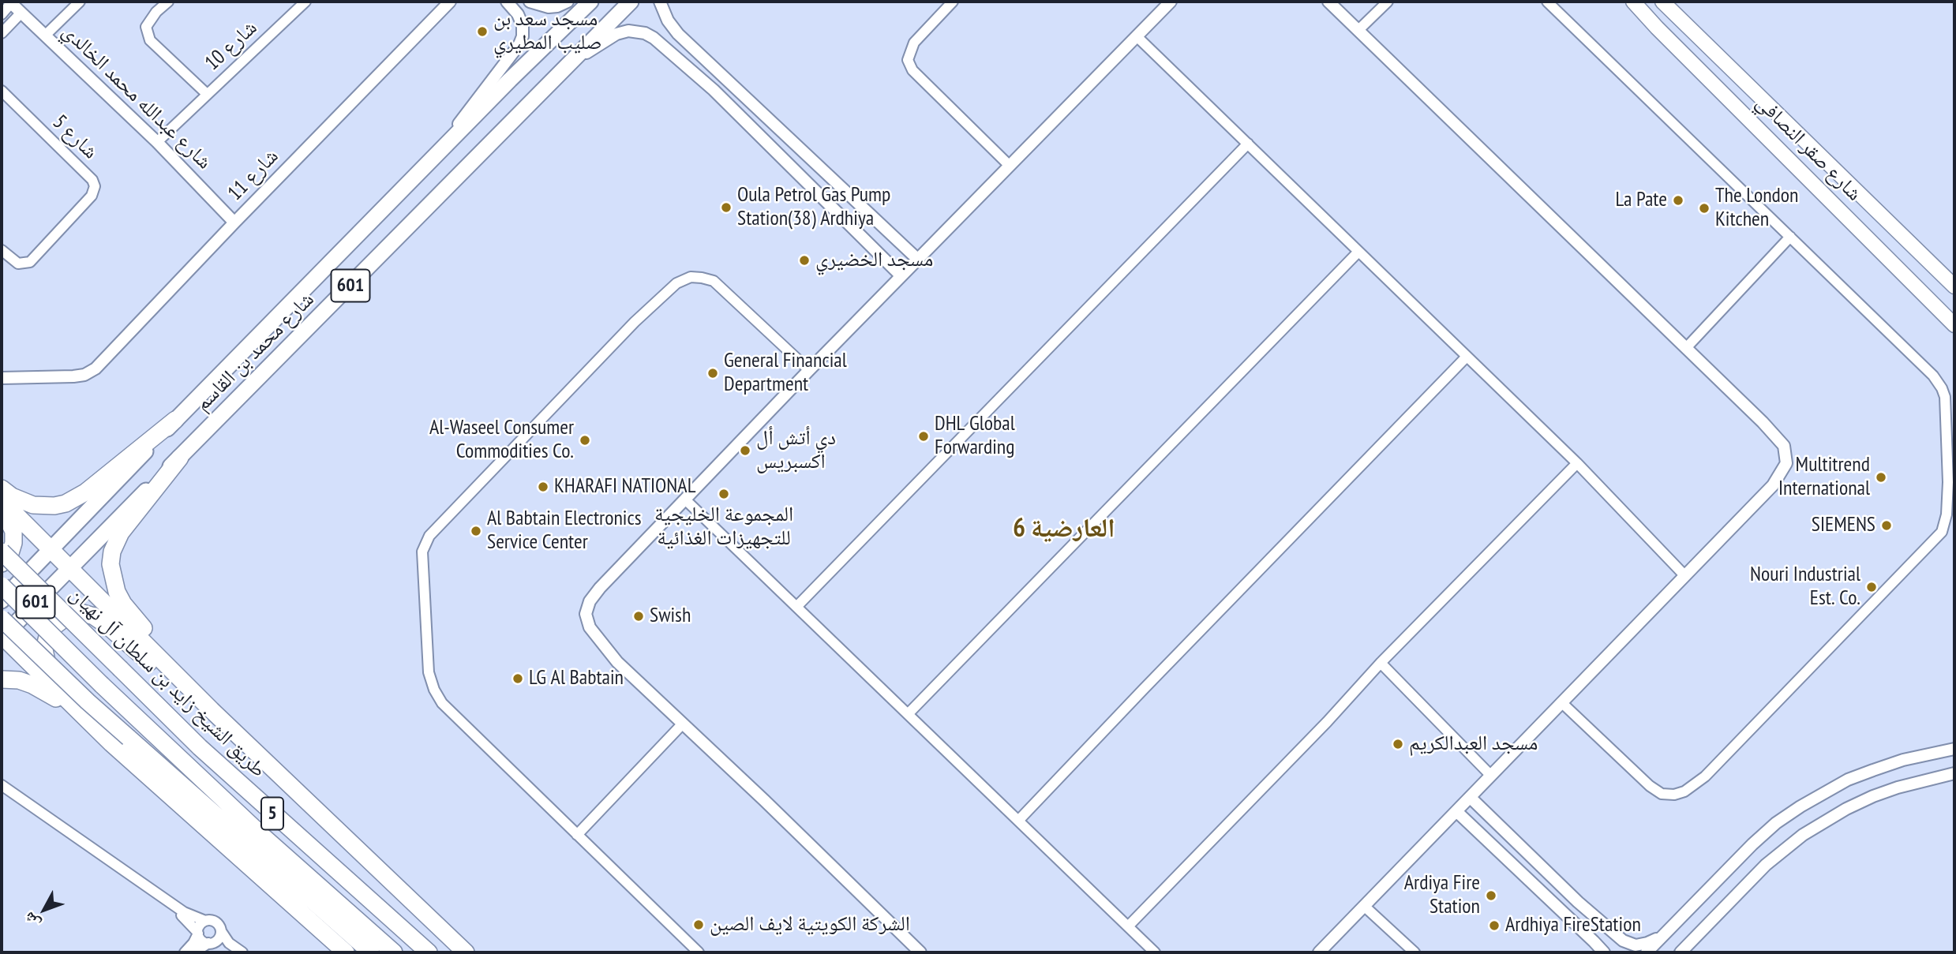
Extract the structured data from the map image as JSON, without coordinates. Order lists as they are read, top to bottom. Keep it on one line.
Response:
{"streets":{"highway":["طريق الشيخ زايد بن سلطان آل نهيان","5"],"main road":["شارع صقر النصافي","601","شارع محمد بن القاسم"],"street":["شارع 10","شارع عبدالله محمد الخالدي","شارع 5","شارع 11"]},"crossings":[["شارع 10","شارع عبدالله محمد الخالدي"],["شارع عبدالله محمد الخالدي","شارع 11"]],"districts":["العارضية 6"],"places":["مسجد سعد بن صليب المطيري","La Pate","Oula Petrol Gas Pump Station(38) Ardhiya","The London Kitchen","مسجد الخضيري","General Financial Department","DHL Global Forwarding","Al-Waseel Consumer Commodities Co.","دي أتش أل اكسبريس","Multitrend International","KHARAFI NATIONAL","المجموعة الخليجية للتجهيزات الغذائية","SIEMENS","Al Babtain Electronics Service Center","Nouri Industrial Est. Co.","Swish","LG Al Babtain","مسجد العبدالكريم","Ardiya Fire Station","الشركة الكويتية لايف الصين","Ardhiya FireStation"],"north":"bottom left"}
